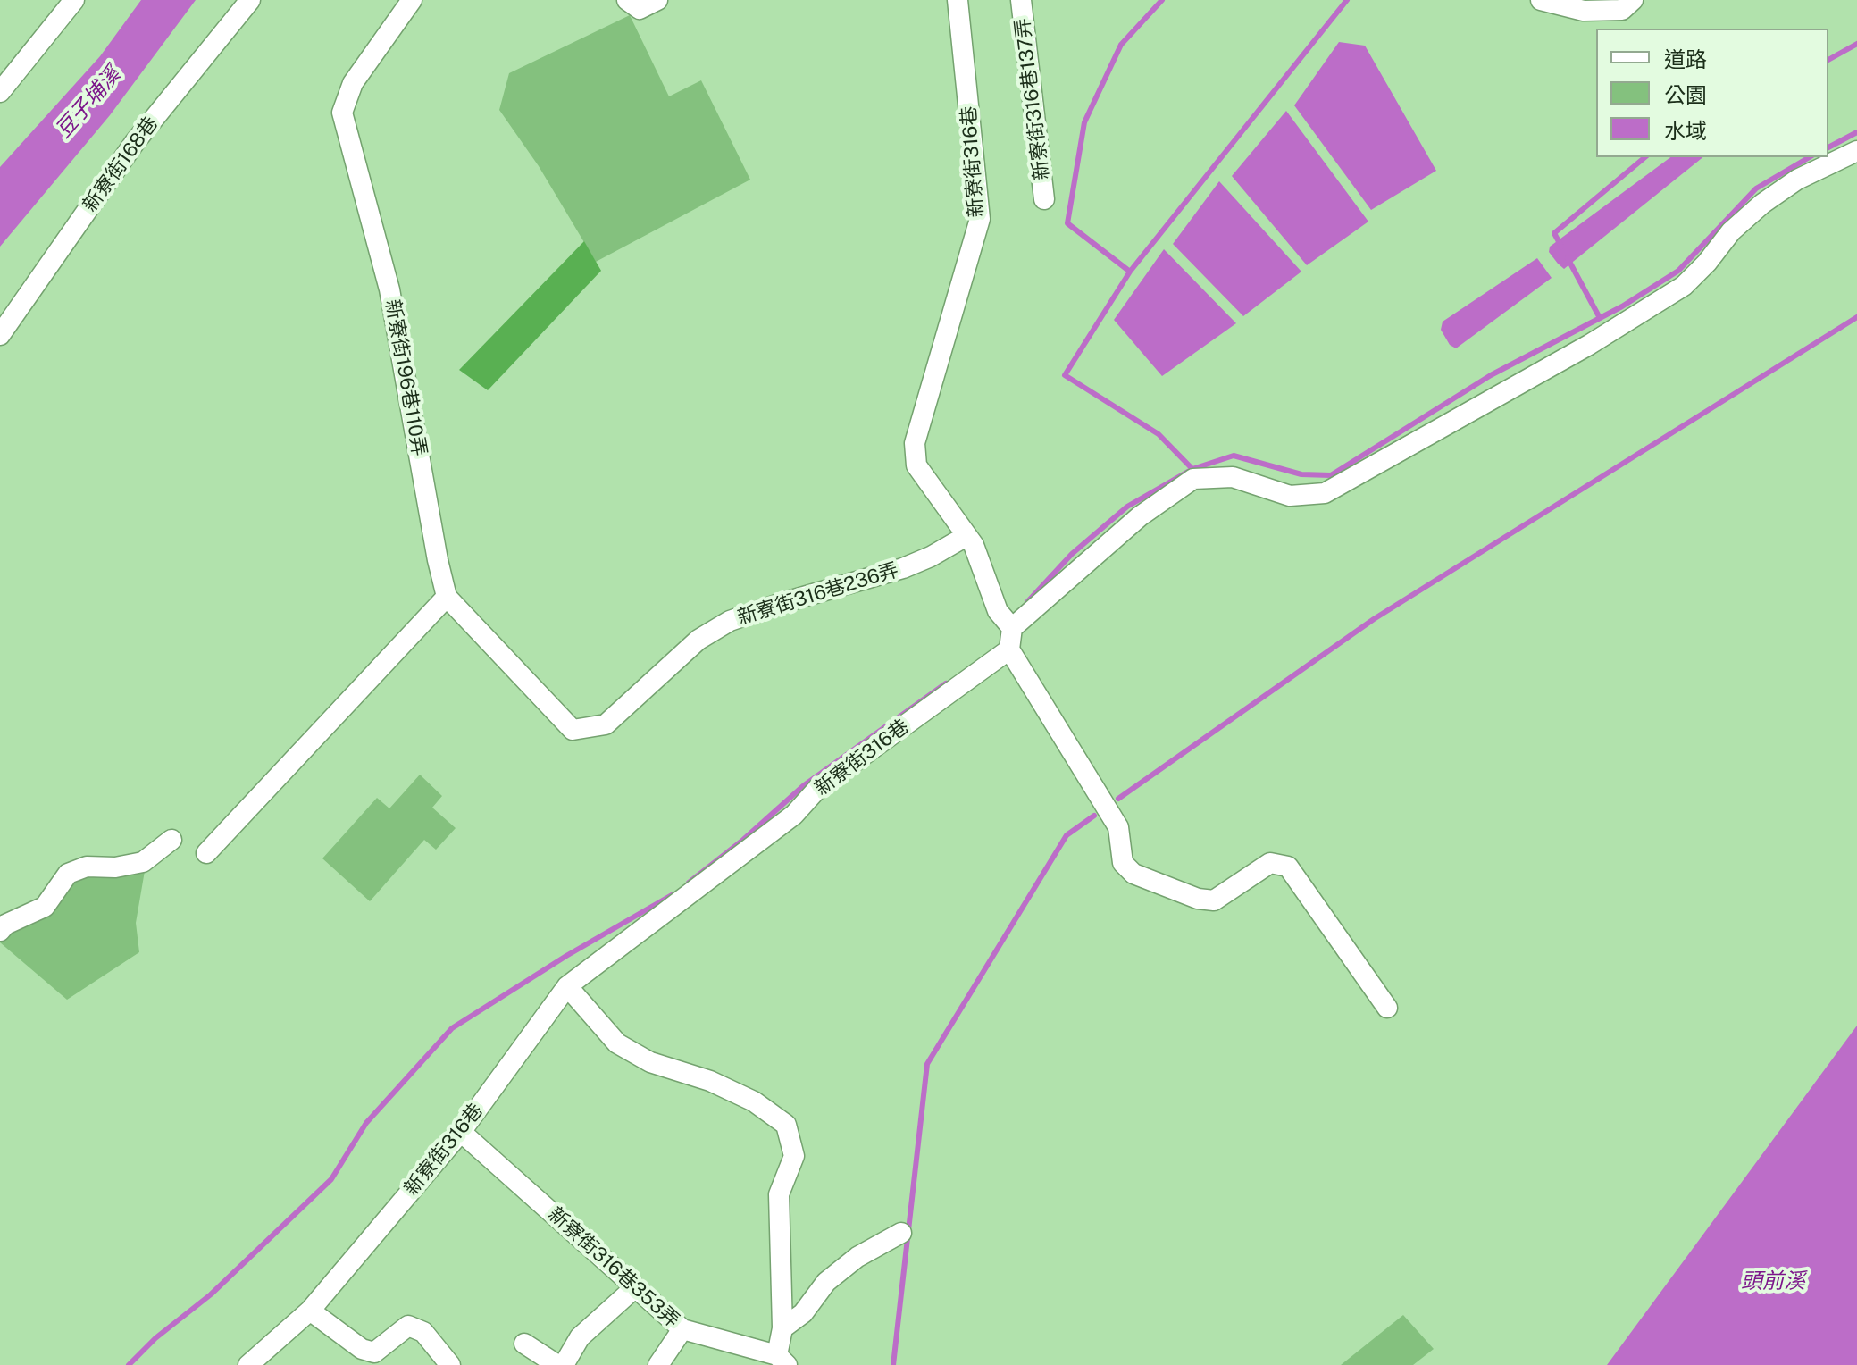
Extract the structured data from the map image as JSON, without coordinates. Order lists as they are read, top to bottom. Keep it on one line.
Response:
{"streets":{"street":["新寮街316巷137弄","新寮街316巷","新寮街168巷","新寮街196巷110弄","新寮街316巷236弄","新寮街316巷353弄"]},"crossings":[["新寮街316巷","新寮街316巷236弄"],["新寮街316巷","新寮街316巷353弄"],["新寮街196巷110弄","新寮街316巷236弄"]],"water":["豆子埔溪","頭前溪"],"legend":["道路","公園","水域"]}
